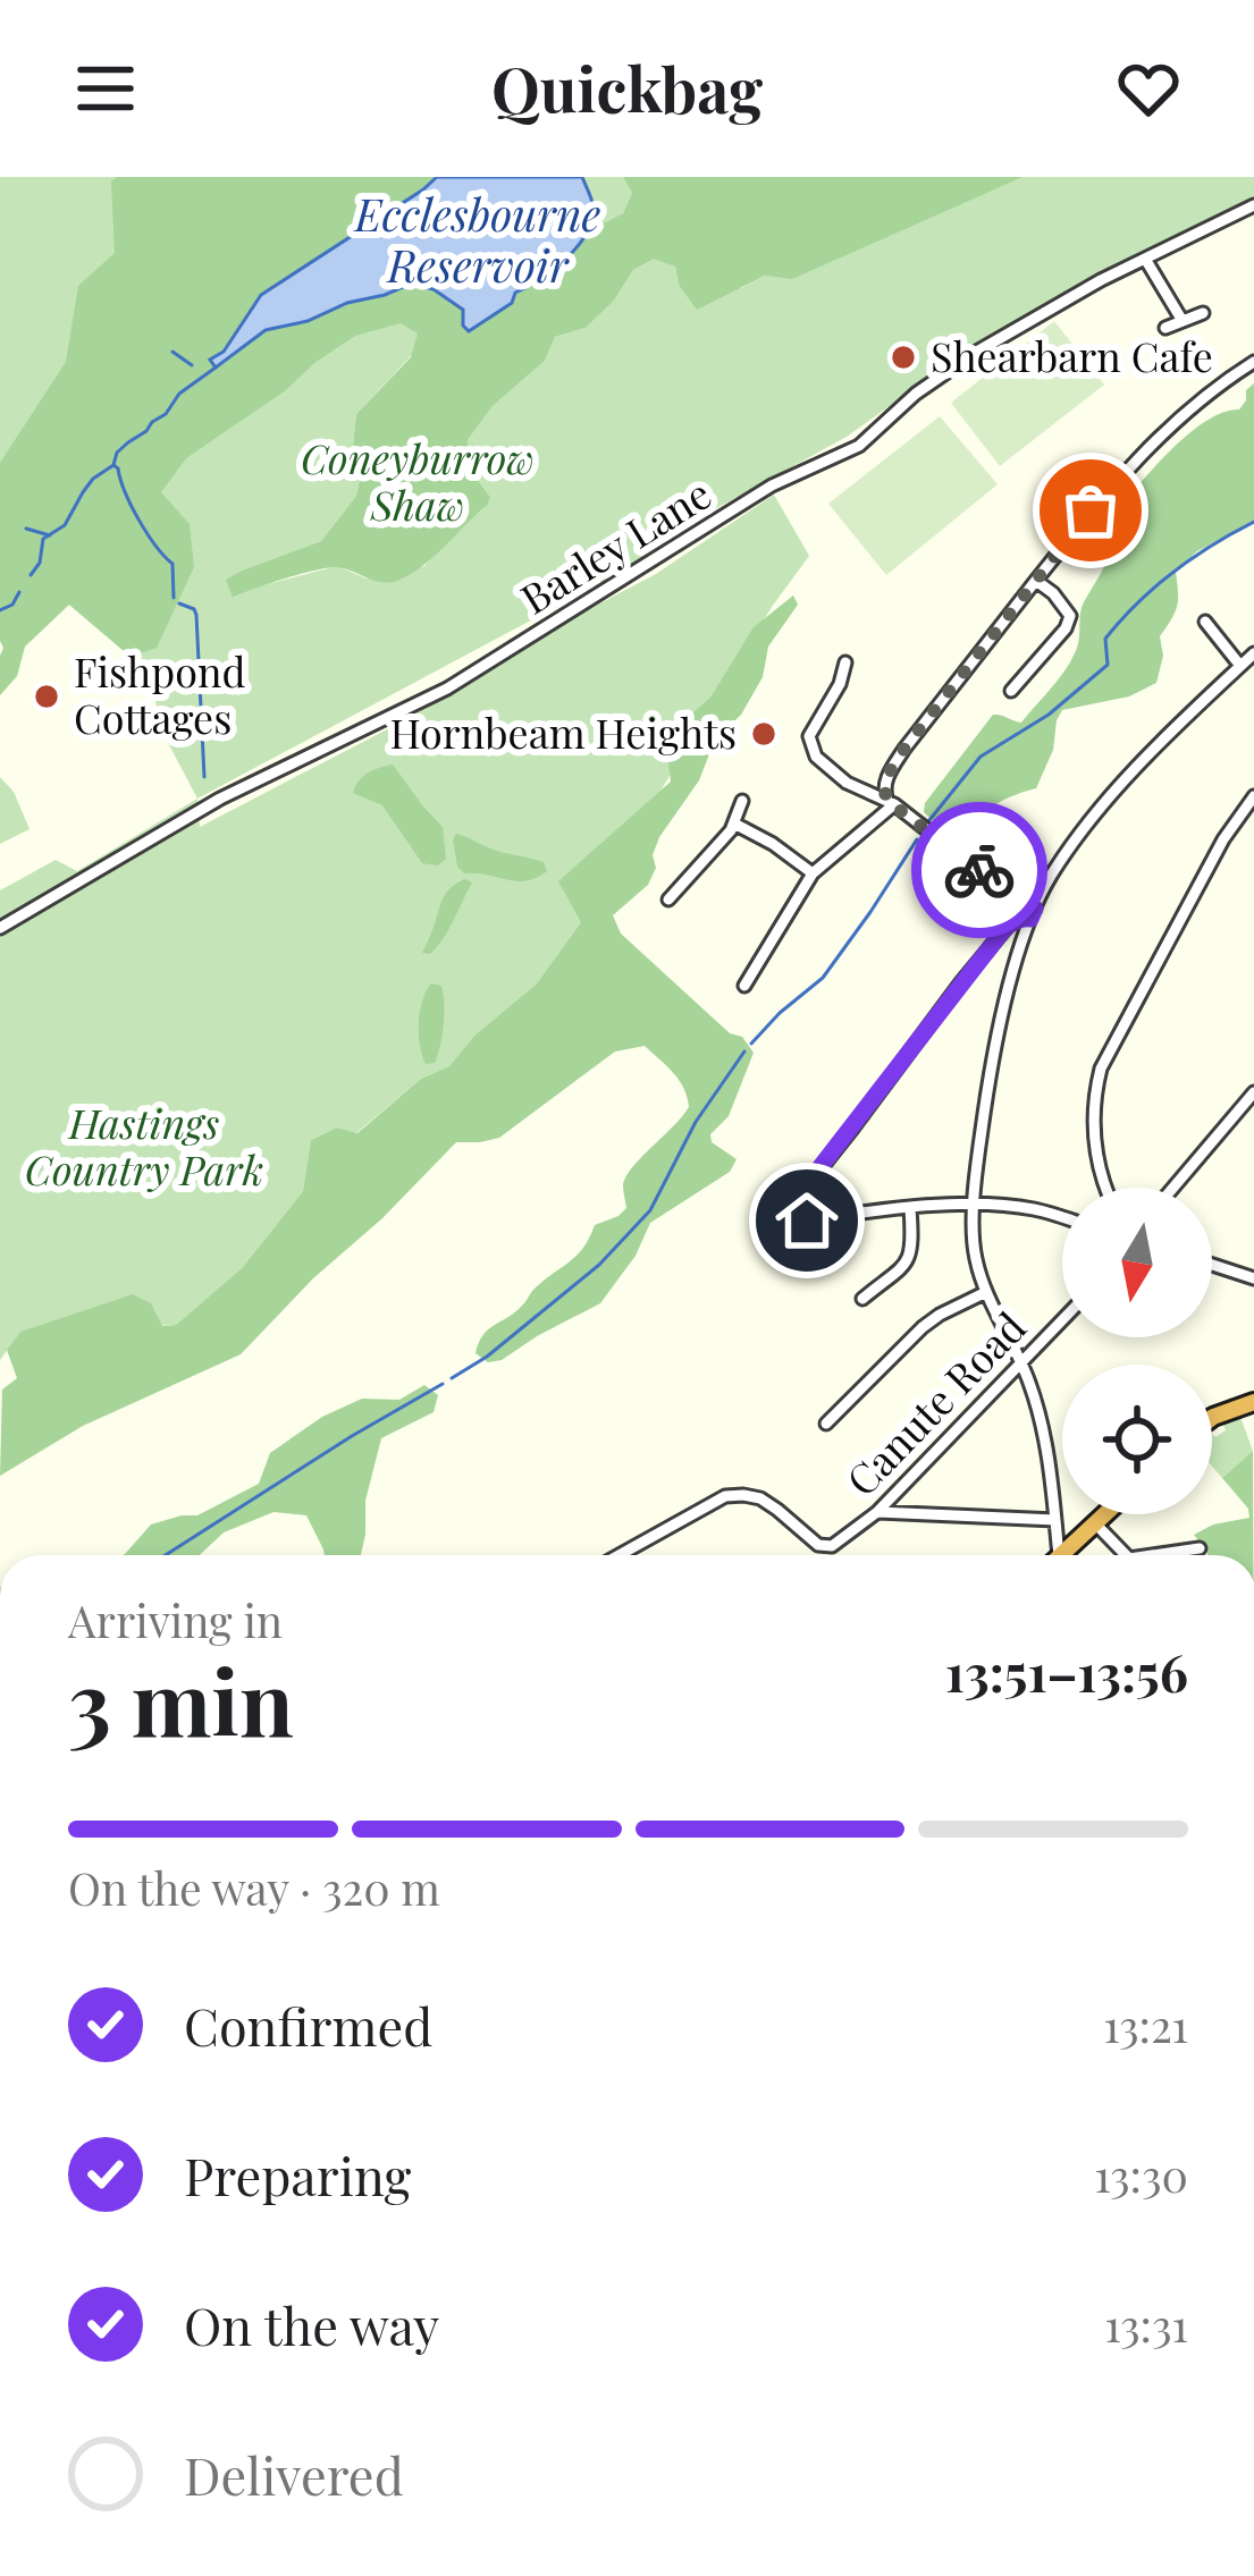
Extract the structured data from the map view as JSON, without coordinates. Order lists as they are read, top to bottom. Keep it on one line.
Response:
{"streets":{"street":["Barley Lane","Canute Road"]},"water":["Ecclesbourne Reservoir"],"parks":["Coneyburrow Shaw","Hastings Country Park"],"places":["Shearbarn Cafe","Fishpond Cottages","Hornbeam Heights"],"north":"bottom","page":{"header":"Quickbag","heading":["3 min","Arriving in","13:51–13:56"],"bar":"On the way · 320 m","list":[["Confirmed","13:21"],["Preparing","13:30"],["On the way","13:31"],"Delivered"]}}
